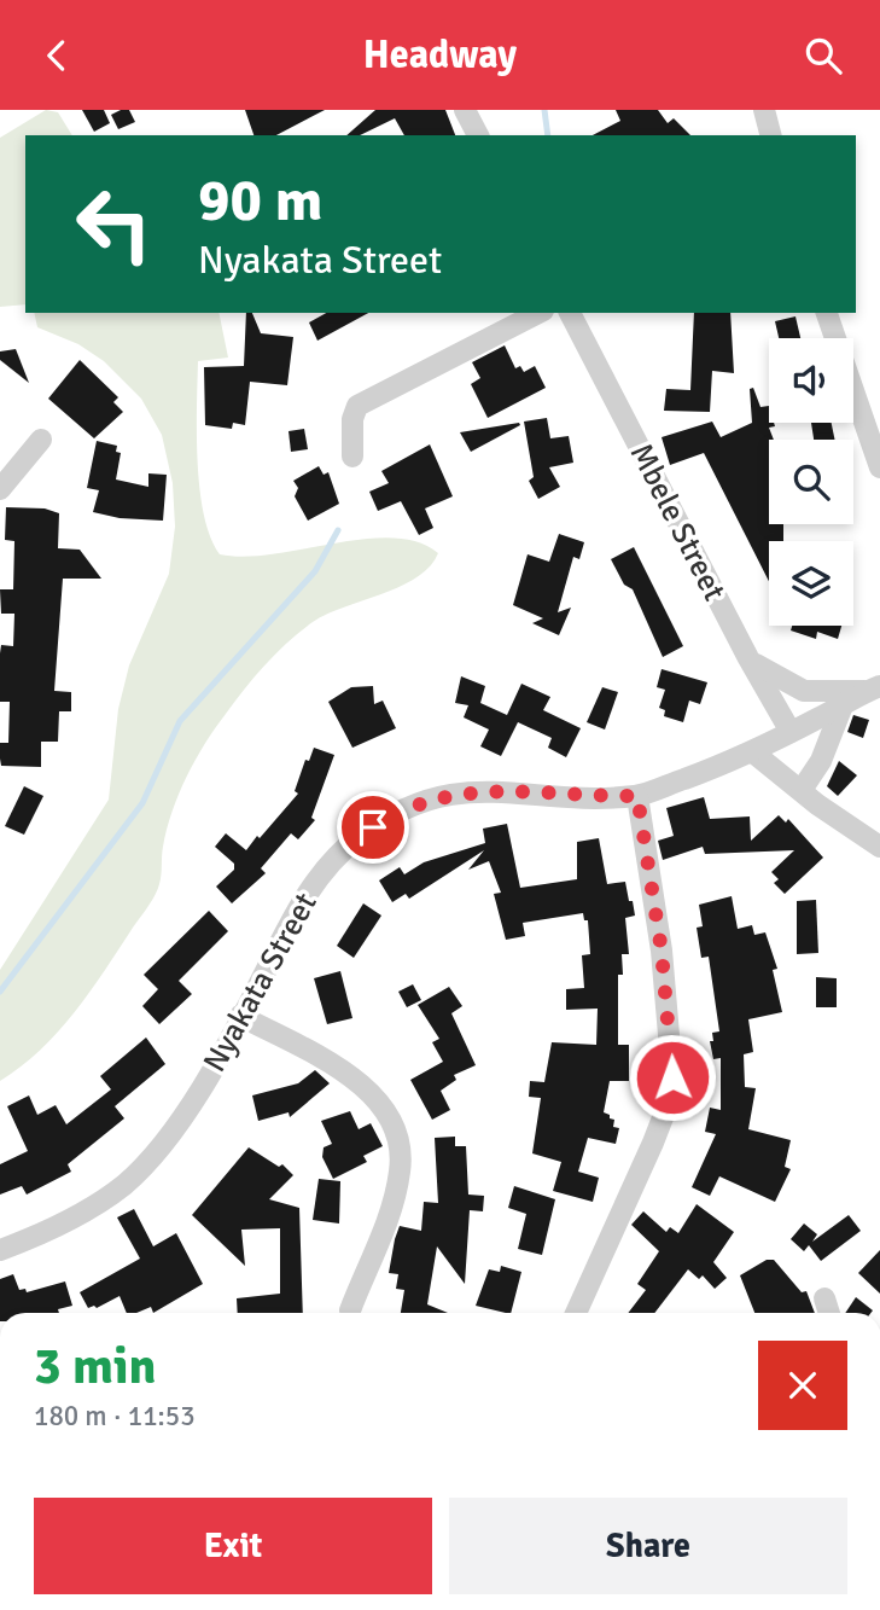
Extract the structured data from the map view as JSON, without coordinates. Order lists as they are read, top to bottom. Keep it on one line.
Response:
{"streets":{"street":["Mbele Street","Nyakata Street"]},"crossings":[["Mbele Street","Nyakata Street"]],"page":{"header":"Headway","turn":["90 m","Nyakata Street"],"heading":["3 min","180 m · 11:53"],"buttons":["Exit","Share"]}}
